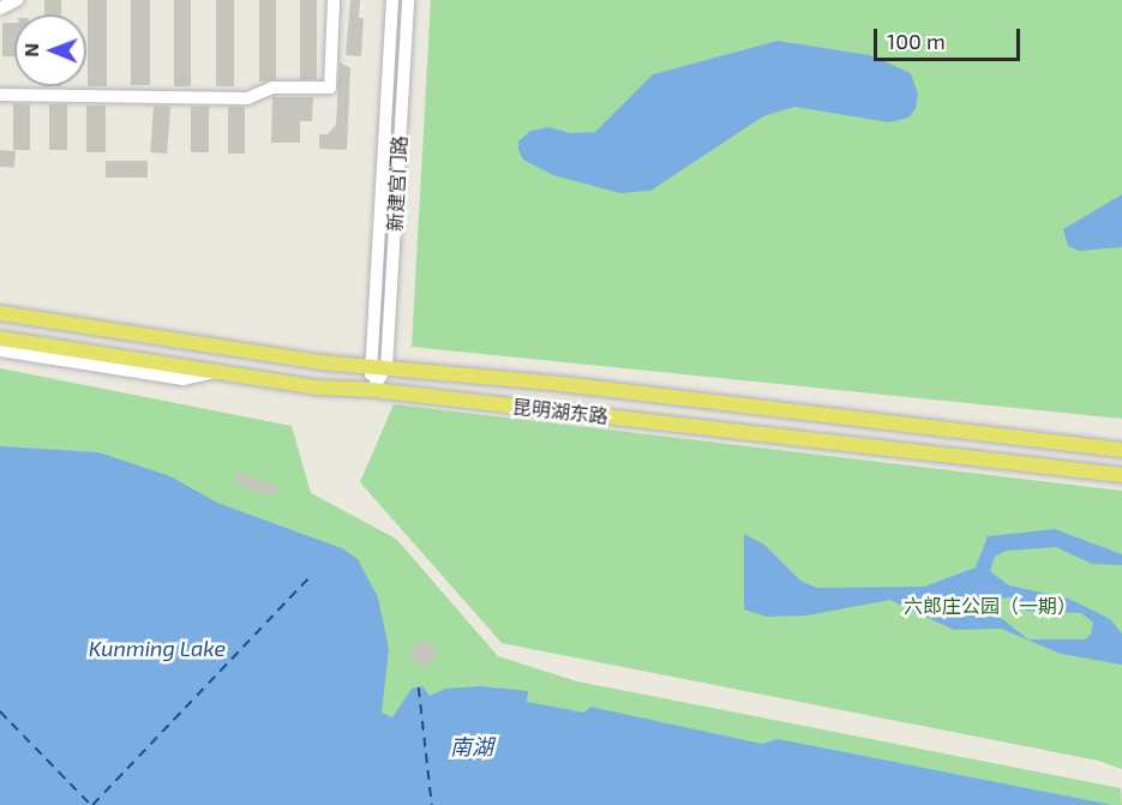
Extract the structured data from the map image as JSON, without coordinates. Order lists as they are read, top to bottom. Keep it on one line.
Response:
{"streets":{"main road":["昆明湖东路"],"street":["新建宫门路"]},"crossings":[["新建宫门路","昆明湖东路"]],"water":["Kunming Lake","南湖"],"parks":["六郎庄公园（一期）"],"scale_bar":"100 m","north":"left"}
